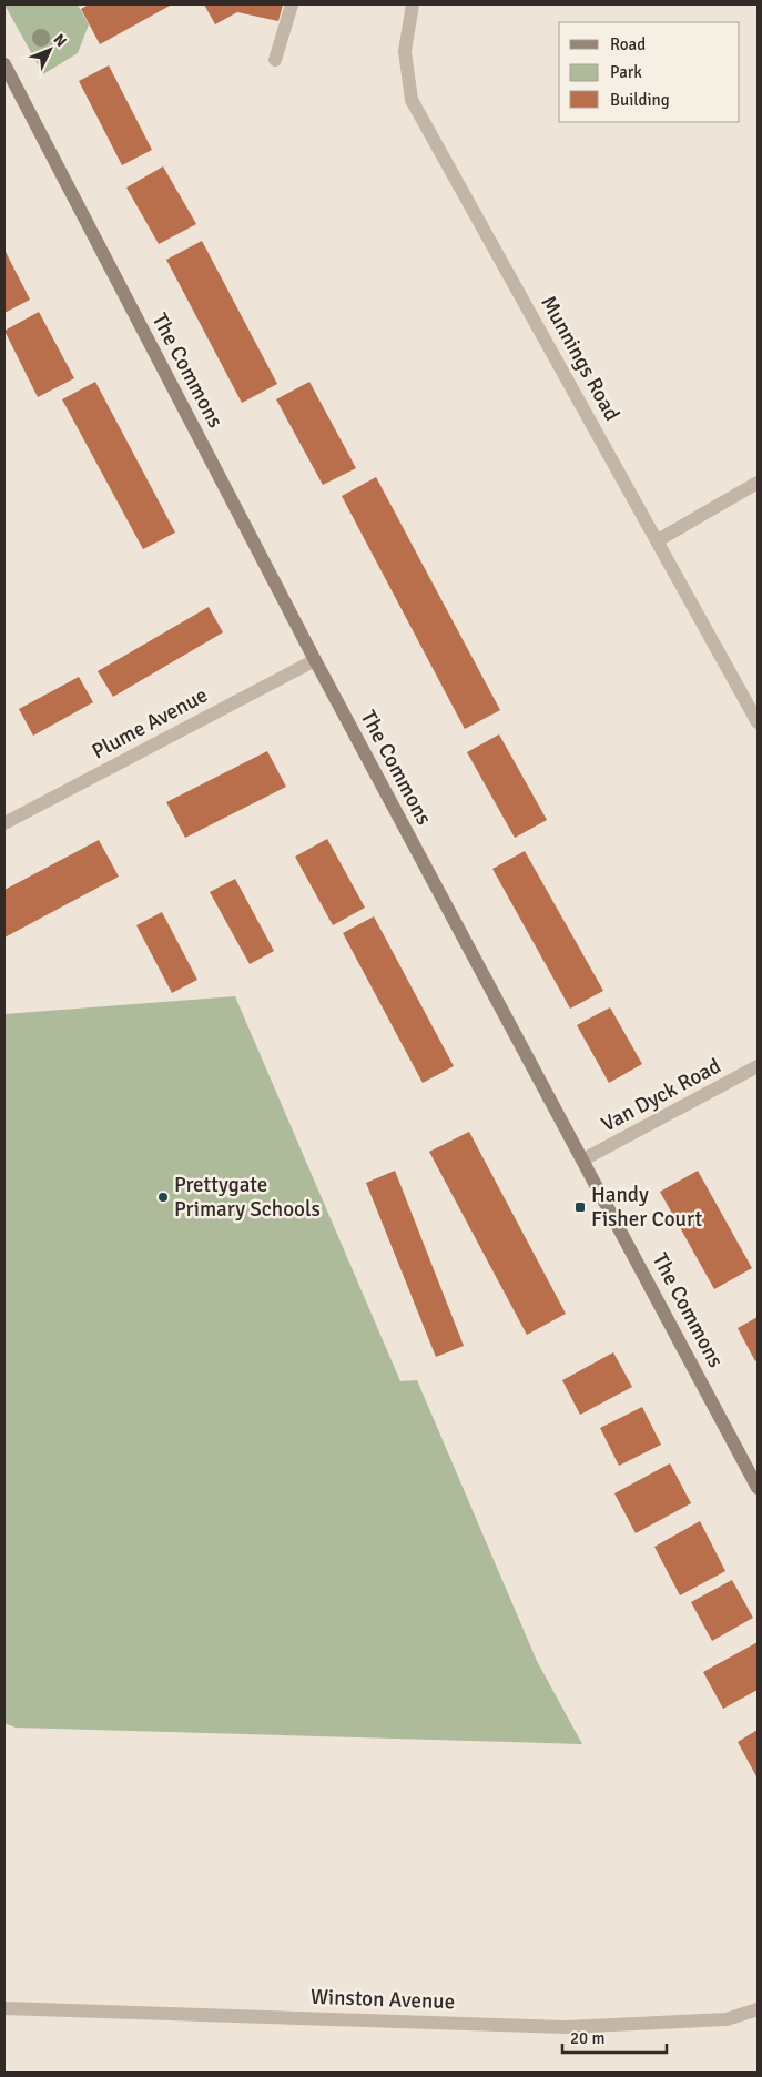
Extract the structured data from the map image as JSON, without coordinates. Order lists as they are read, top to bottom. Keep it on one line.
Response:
{"streets":{"street":["Munnings Road","The Commons","Plume Avenue","Van Dyck Road","Winston Avenue"]},"crossings":[["The Commons","Plume Avenue"],["The Commons","Van Dyck Road"]],"places":{"other":["Prettygate Primary Schools"],"transit":["Handy Fisher Court"]},"legend":["Road","Park","Building"],"scale_bar":"20 m","north":"top right"}
